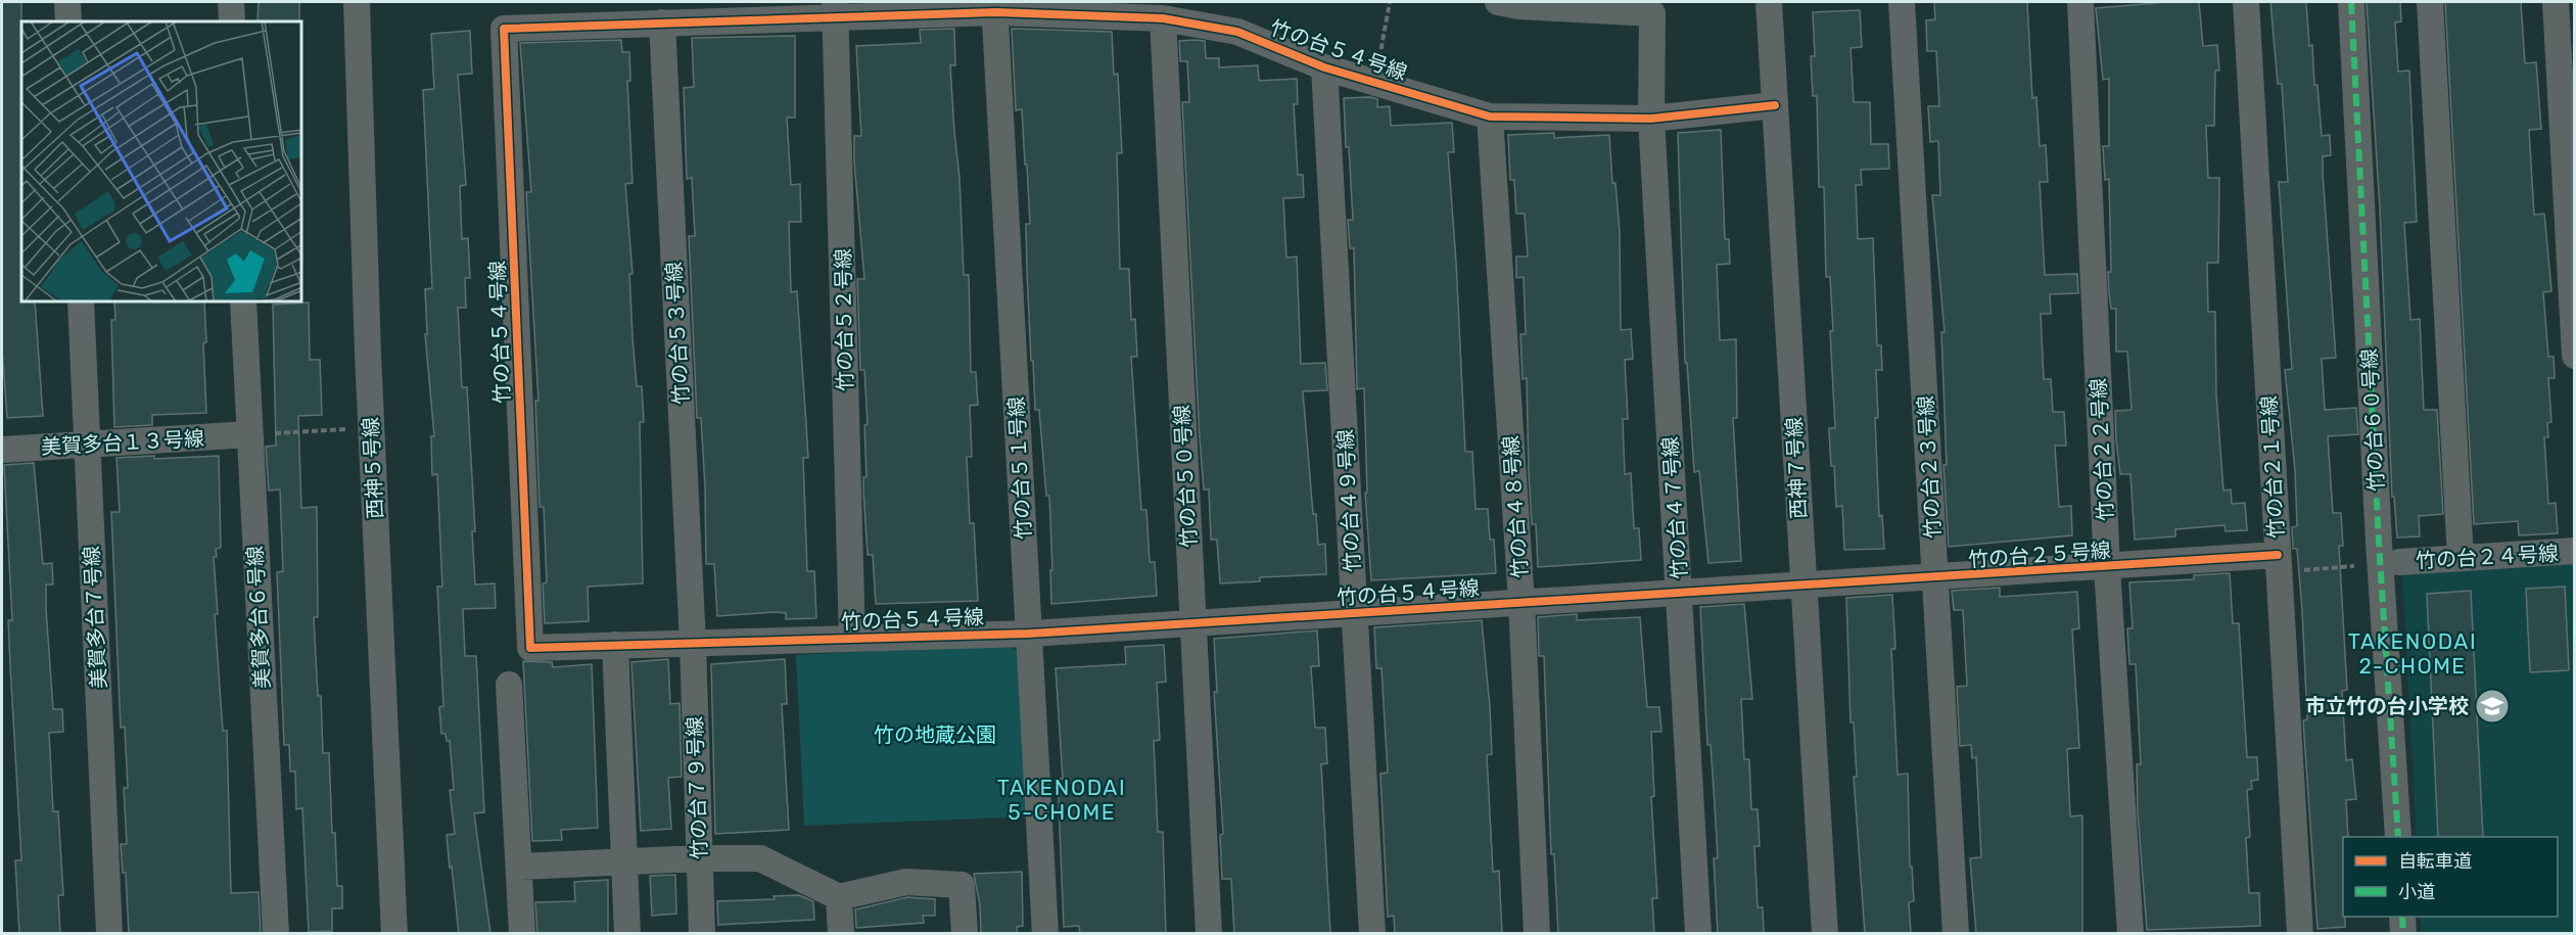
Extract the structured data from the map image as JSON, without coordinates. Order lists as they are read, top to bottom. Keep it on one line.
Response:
{"streets":{"street":["竹の台５４号線","竹の台５２号線","竹の台５３号線","竹の台６０号線","美賀多台１３号線","竹の台２２号線","竹の台２３号線","竹の台２１号線","西神５号線","竹の台５１号線","西神７号線","竹の台５０号線","竹の台４９号線","竹の台４８号線","竹の台４７号線","竹の台２５号線","竹の台２４号線","美賀多台７号線","美賀多台６号線","竹の台７９号線"]},"crossings":[["竹の台５４号線","竹の台５２号線"],["竹の台５４号線","竹の台５３号線"],["竹の台５４号線","竹の台５１号線"],["竹の台５４号線","西神７号線"],["竹の台５４号線","竹の台５０号線"],["竹の台５４号線","竹の台４９号線"],["竹の台５４号線","竹の台４８号線"],["竹の台５４号線","竹の台４７号線"],["竹の台５４号線","竹の台２５号線"],["竹の台５４号線","竹の台７９号線"],["竹の台５３号線","竹の台７９号線"],["竹の台６０号線","竹の台２４号線"],["美賀多台１３号線","美賀多台７号線"],["美賀多台１３号線","美賀多台６号線"],["竹の台２２号線","竹の台２５号線"],["竹の台２３号線","竹の台２５号線"],["竹の台２１号線","竹の台２５号線"],["西神７号線","竹の台２５号線"]],"districts":["TAKENODAI 2-CHOME","TAKENODAI 5-CHOME"],"parks":["竹の地蔵公園"],"places":{"school or university":["市立竹の台小学校"]},"legend":["自転車道","小道"]}
